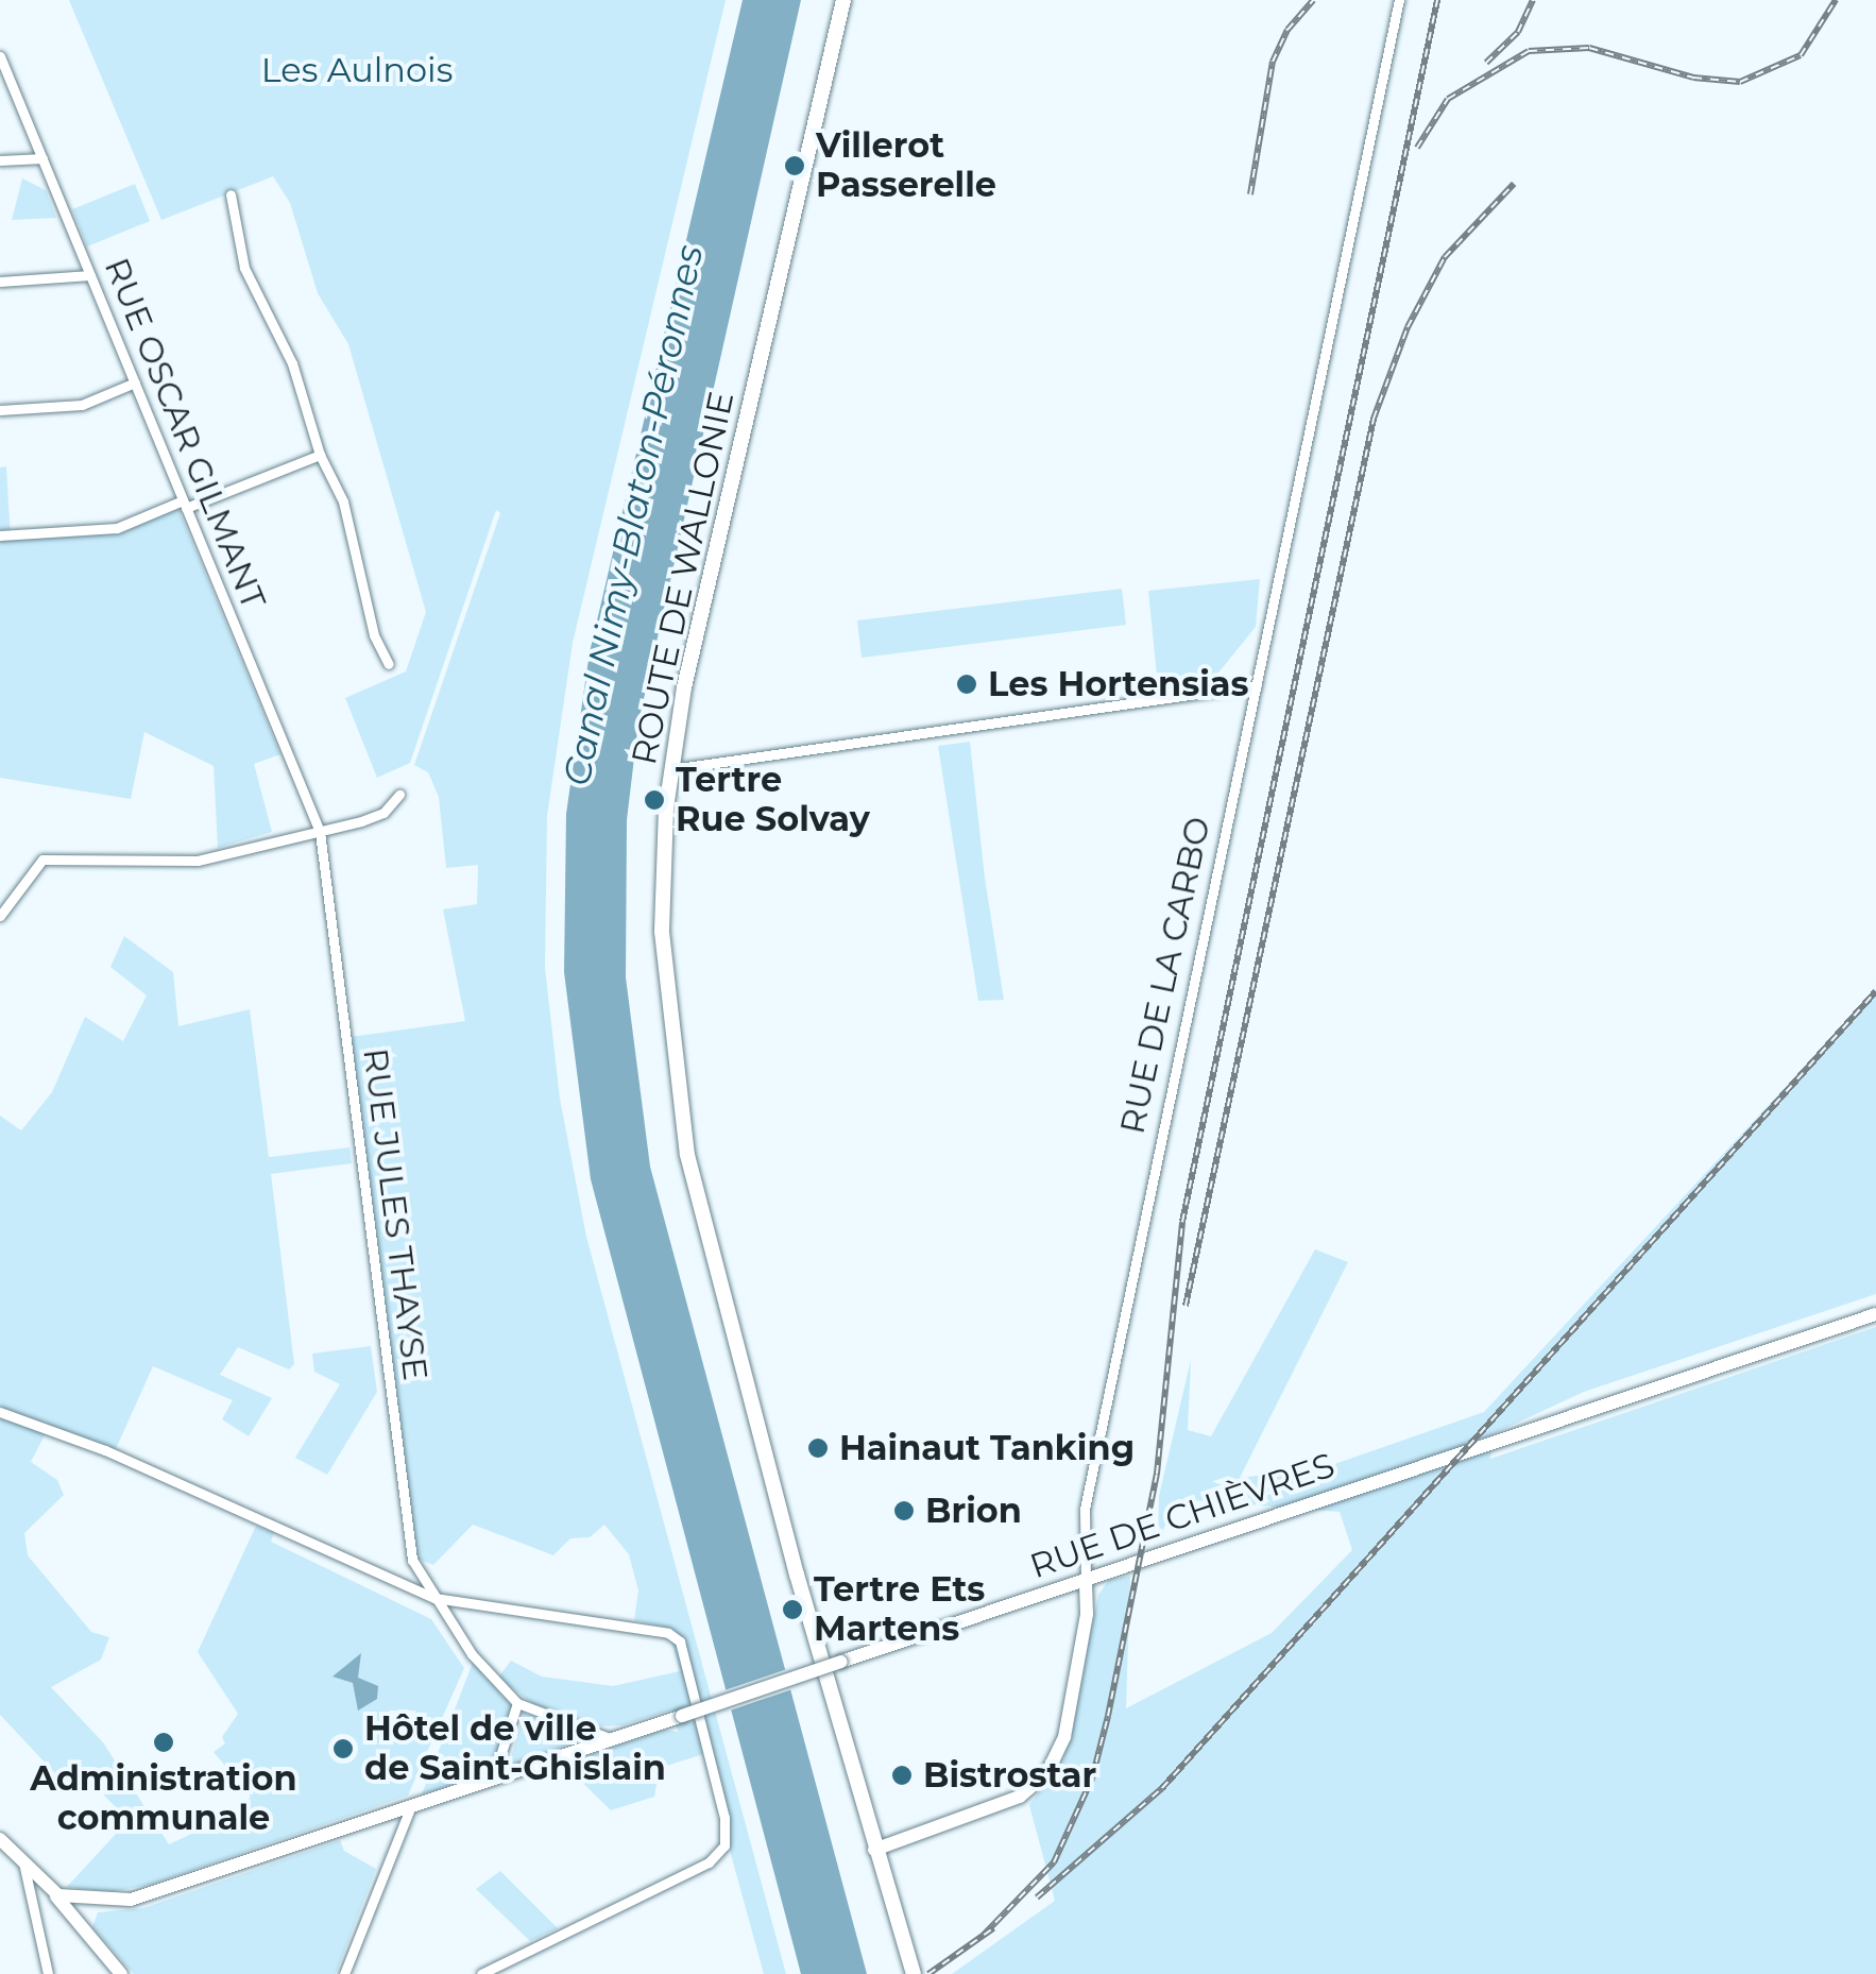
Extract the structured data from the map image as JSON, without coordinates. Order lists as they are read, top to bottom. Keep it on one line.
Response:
{"streets":{"main road":["ROUTE DE WALLONIE","RUE DE LA CARBO","RUE DE CHIÈVRES"],"street":["RUE OSCAR GILMANT","RUE JULES THAYSE"]},"crossings":[["RUE OSCAR GILMANT","RUE JULES THAYSE"],["ROUTE DE WALLONIE","RUE DE LA CARBO"],["RUE DE LA CARBO","RUE DE CHIÈVRES"]],"water":["Canal Nimy-Blaton-Péronnes"],"parks":["Les Aulnois"],"places":["Villerot Passerelle","Les Hortensias","Tertre Rue Solvay","Hainaut Tanking","Brion","Tertre Ets Martens","Administration communale","Hôtel de ville de Saint-Ghislain","Bistrostar"]}
